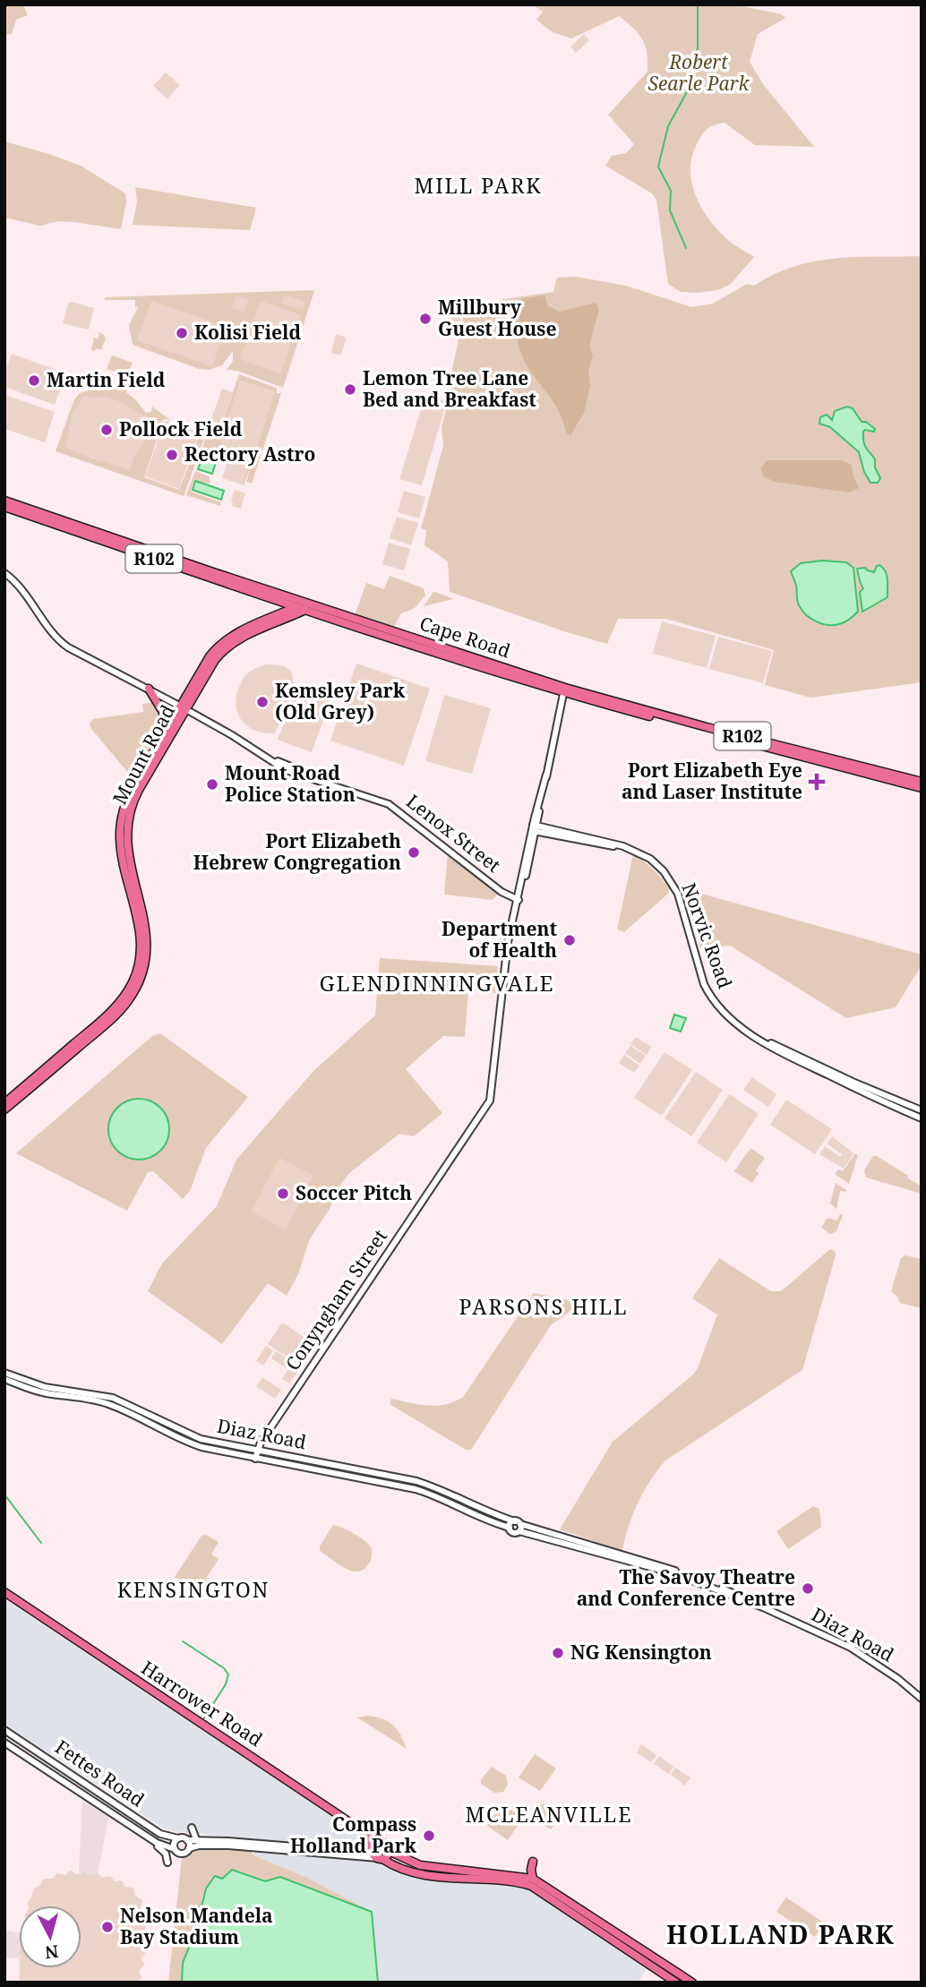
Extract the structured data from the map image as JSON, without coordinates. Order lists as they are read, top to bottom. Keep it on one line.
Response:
{"streets":{"main road":["R102","Cape Road","Mount Road","Harrower Road"],"street":["Lenox Street","Norvic Road","Conyngham Street","Diaz Road","Fettes Road"]},"crossings":[["Cape Road","Mount Road"],["Cape Road","Conyngham Street"],["Mount Road","Lenox Street"],["Lenox Street","Conyngham Street"],["Norvic Road","Conyngham Street"],["Conyngham Street","Diaz Road"]],"districts":["MILL PARK","GLENDINNINGVALE","PARSONS HILL","KENSINGTON","MCLEANVILLE","HOLLAND PARK"],"parks":["Robert Searle Park"],"places":{"other":["Millbury Guest House","Kolisi Field","Martin Field","Lemon Tree Lane Bed and Breakfast","Pollock Field","Rectory Astro","Kemsley Park (Old Grey)","Mount Road Police Station","Port Elizabeth Hebrew Congregation","Department of Health","Soccer Pitch","The Savoy Theatre and Conference Centre","NG Kensington","Compass Holland Park","Nelson Mandela Bay Stadium"],"health":["Port Elizabeth Eye and Laser Institute"]},"north":"bottom"}
